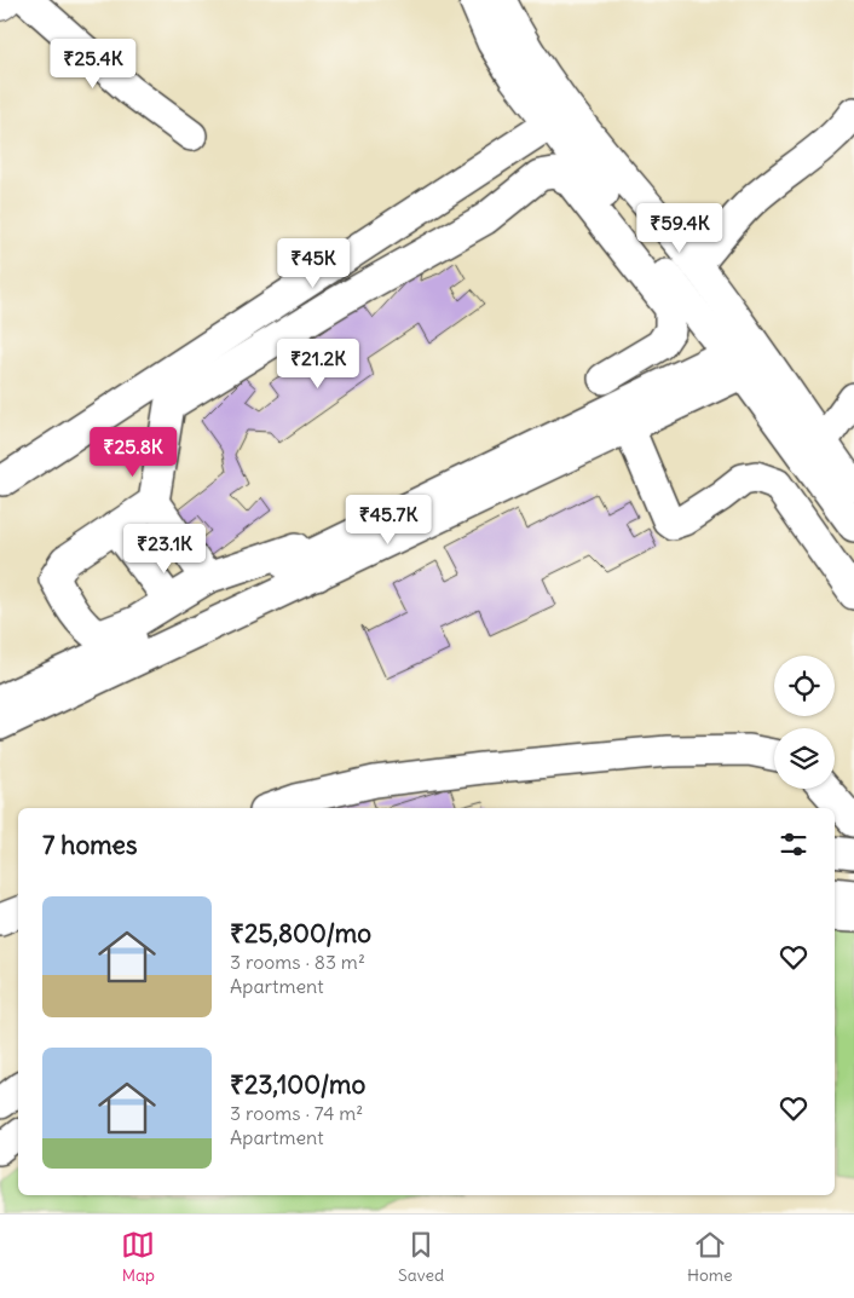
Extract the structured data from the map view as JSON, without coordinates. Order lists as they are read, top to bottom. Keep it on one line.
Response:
{"page":{"price":["₹25.4K","₹59.4K","₹45K","₹21.2K","₹25.8K","₹45.7K","₹23.1K"],"heading":"7 homes","list":[{"name":"₹25,800/mo","note":"3 rooms · 83 m² · Apartment"},{"name":"₹23,100/mo","note":"3 rooms · 74 m² · Apartment"}],"tabs":["Map","Saved","Home"]}}
